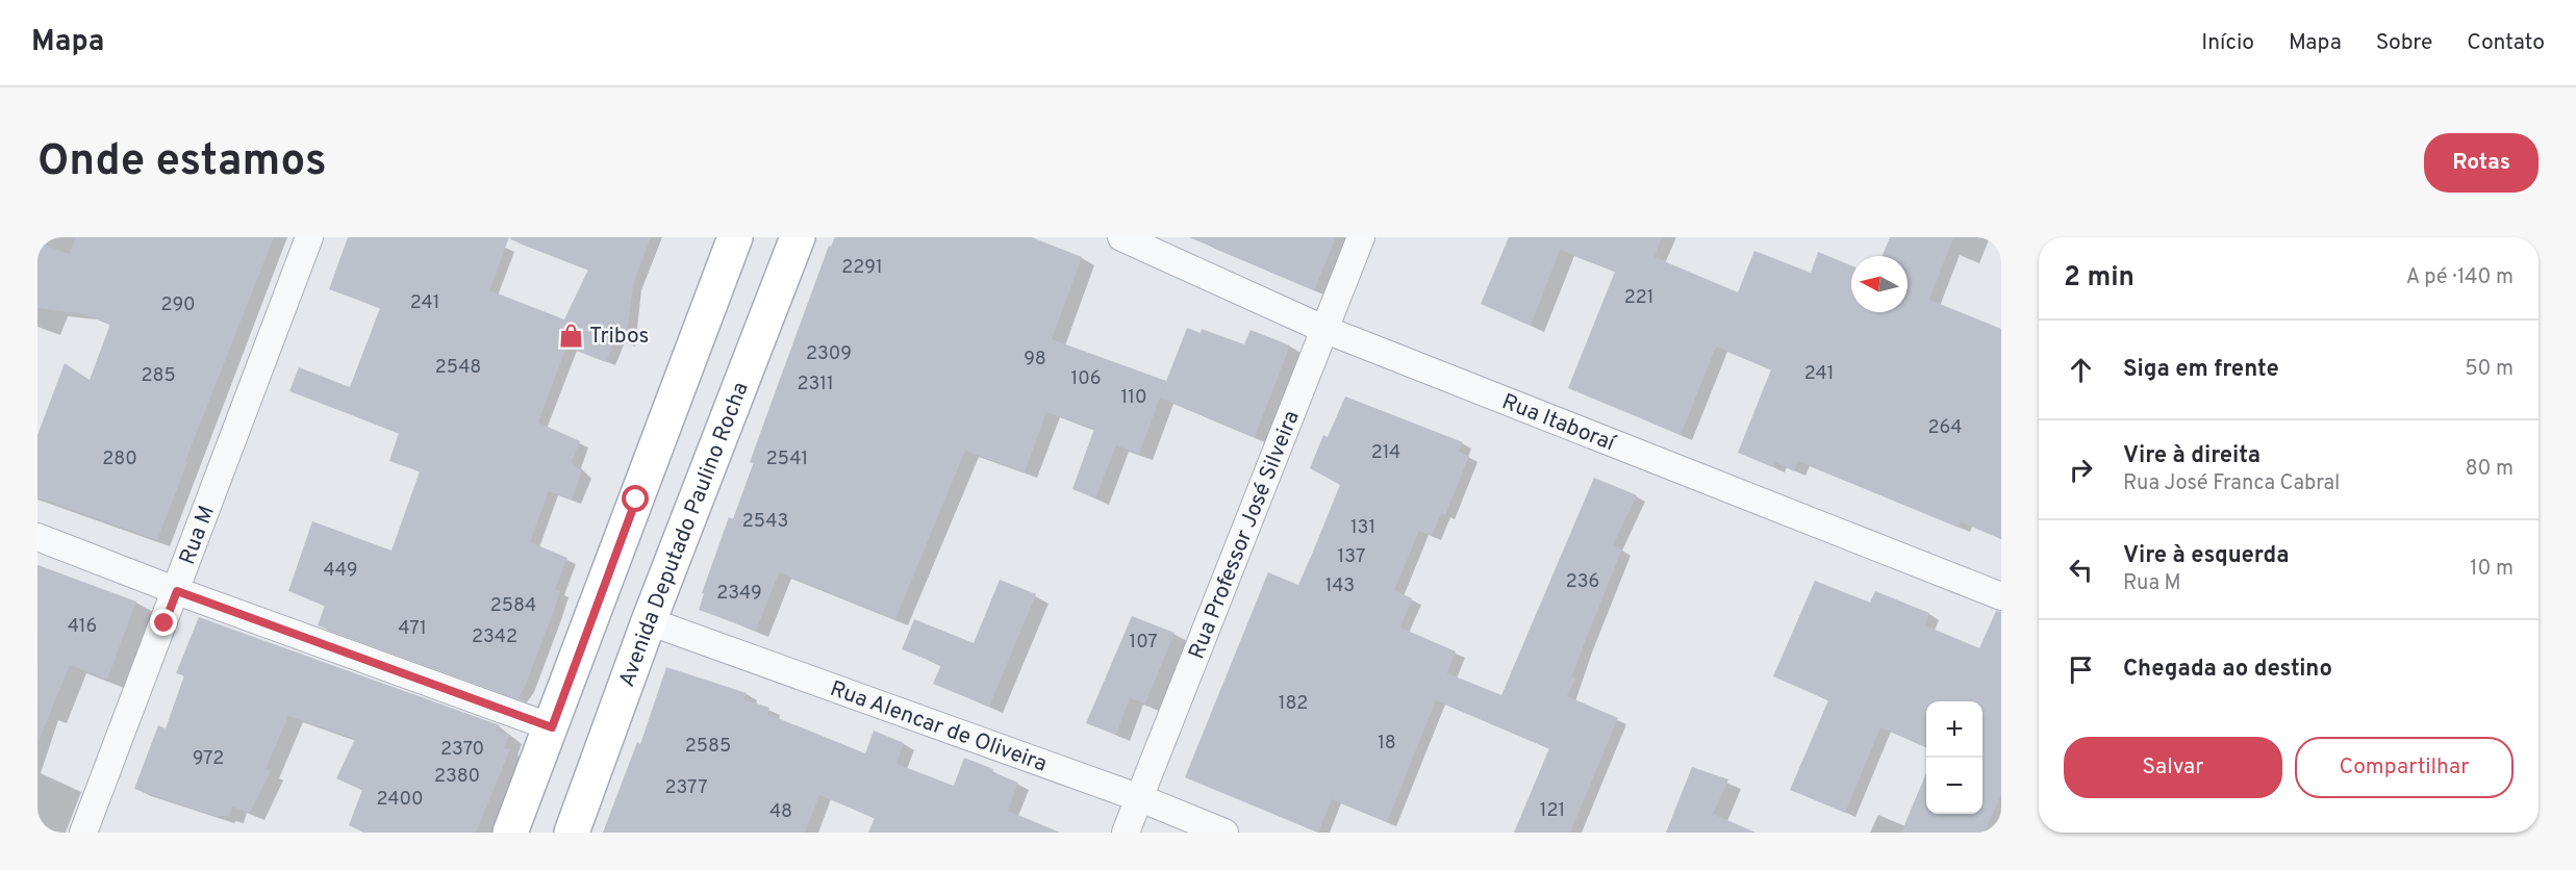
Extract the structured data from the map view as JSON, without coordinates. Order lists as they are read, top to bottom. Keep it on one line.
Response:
{"streets":{"main road":["Avenida Deputado Paulino Rocha"],"street":["Rua Itaboraí","Rua M","Rua Professor José Silveira","Rua Alencar de Oliveira"]},"crossings":[["Rua Itaboraí","Rua Professor José Silveira"],["Avenida Deputado Paulino Rocha","Rua Alencar de Oliveira"],["Rua Professor José Silveira","Rua Alencar de Oliveira"]],"places":{"shop":["Tribos"]},"house_numbers":["2291","221","241","290","2309","98","2548","241","285","106","2311","110","264","214","280","2541","2543","131","137","449","236","143","2349","2584","416","471","2342","107","182","18","2585","2370","972","2380","2377","2400","121","48"],"north":"left","page":{"header":"Mapa","nav":["Início","Mapa","Sobre","Contato"],"buttons":["Rotas",["Salvar","Compartilhar"]],"title":"Onde estamos","heading":["2 min","A pé · 140 m"],"list":[["Siga em frente","50 m"],["Vire à direita","Rua José Franca Cabral","80 m"],["Vire à esquerda","Rua M","10 m"],"Chegada ao destino"],"map_buttons":["+","−"]}}
